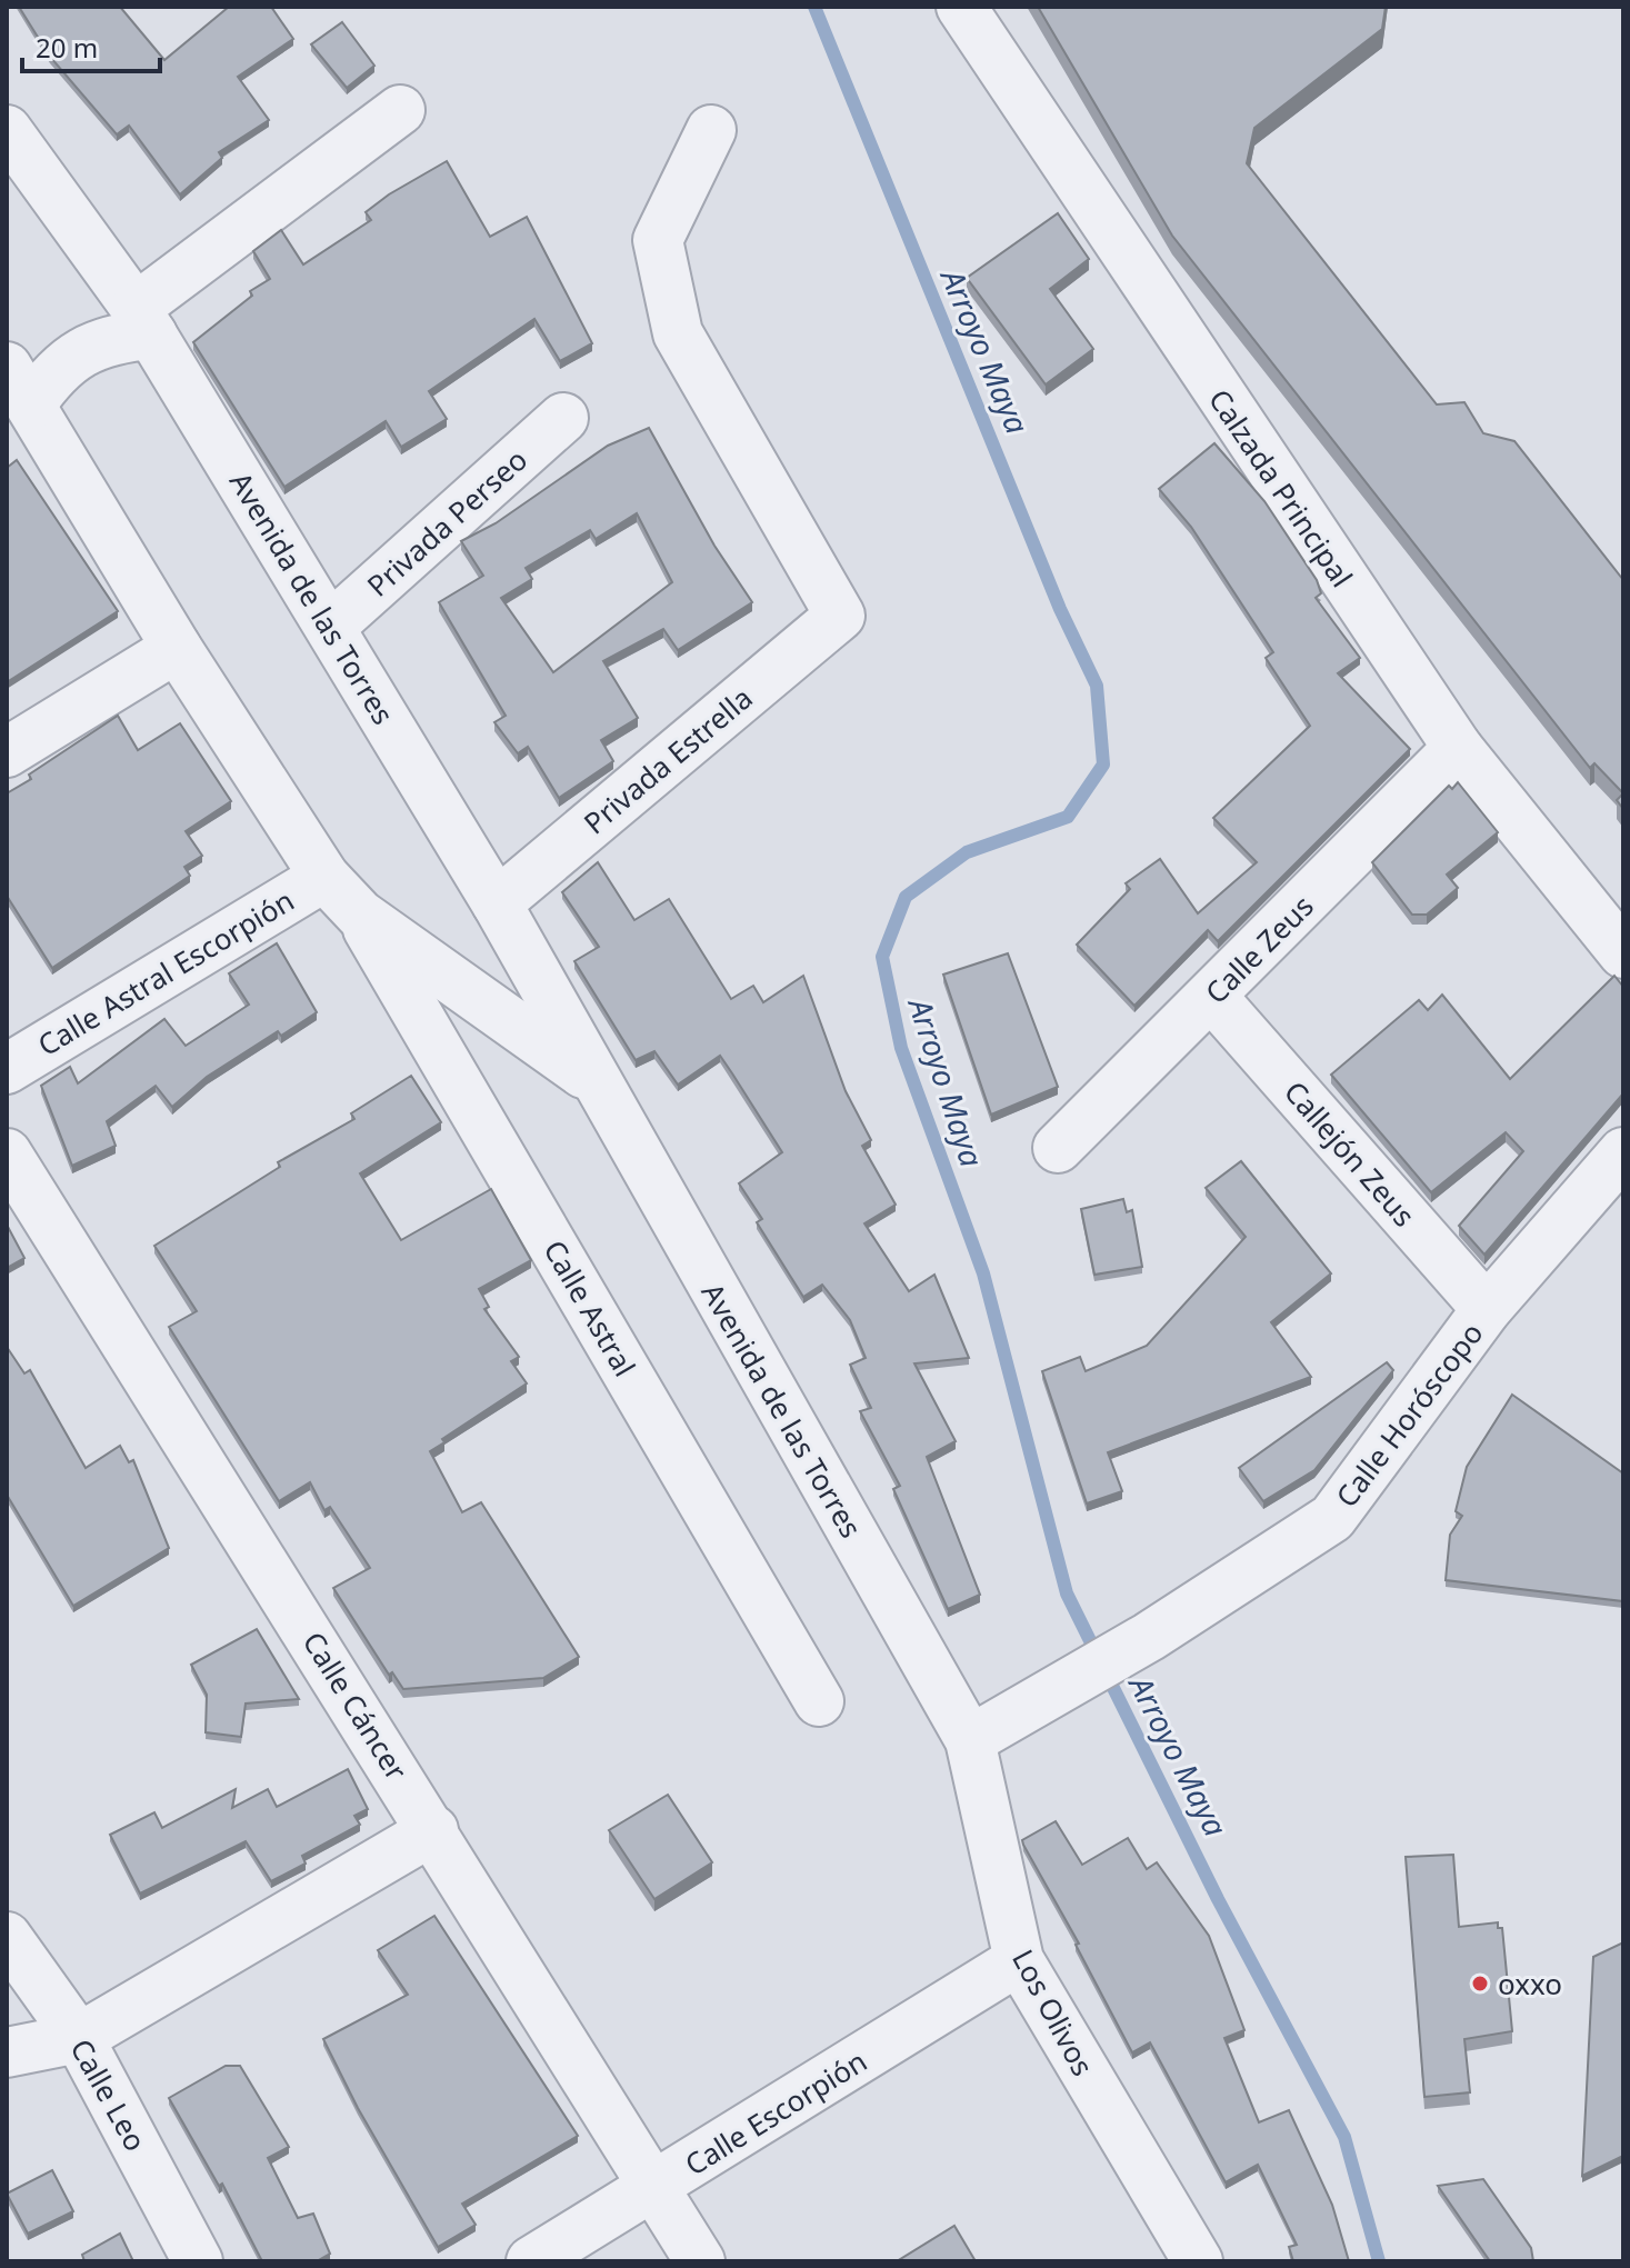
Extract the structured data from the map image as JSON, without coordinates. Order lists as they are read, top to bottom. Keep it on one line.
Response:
{"streets":{"street":["Calzada Principal","Privada Perseo","Avenida de las Torres","Privada Estrella","Calle Zeus","Calle Astral Escorpión","Callejón Zeus","Calle Astral","Calle Horóscopo","Calle Cáncer","Los Olivos","Calle Leo","Calle Escorpión"]},"crossings":[["Calzada Principal","Calle Zeus"],["Privada Perseo","Avenida de las Torres"],["Avenida de las Torres","Privada Estrella"],["Avenida de las Torres","Calle Astral Escorpión"],["Avenida de las Torres","Calle Astral"],["Avenida de las Torres","Calle Horóscopo"],["Avenida de las Torres","Los Olivos"],["Calle Zeus","Callejón Zeus"],["Callejón Zeus","Calle Horóscopo"],["Calle Horóscopo","Los Olivos"],["Calle Cáncer","Calle Escorpión"],["Los Olivos","Calle Escorpión"]],"water":["Arroyo Maya"],"places":["oxxo"],"scale_bar":"20 m"}
